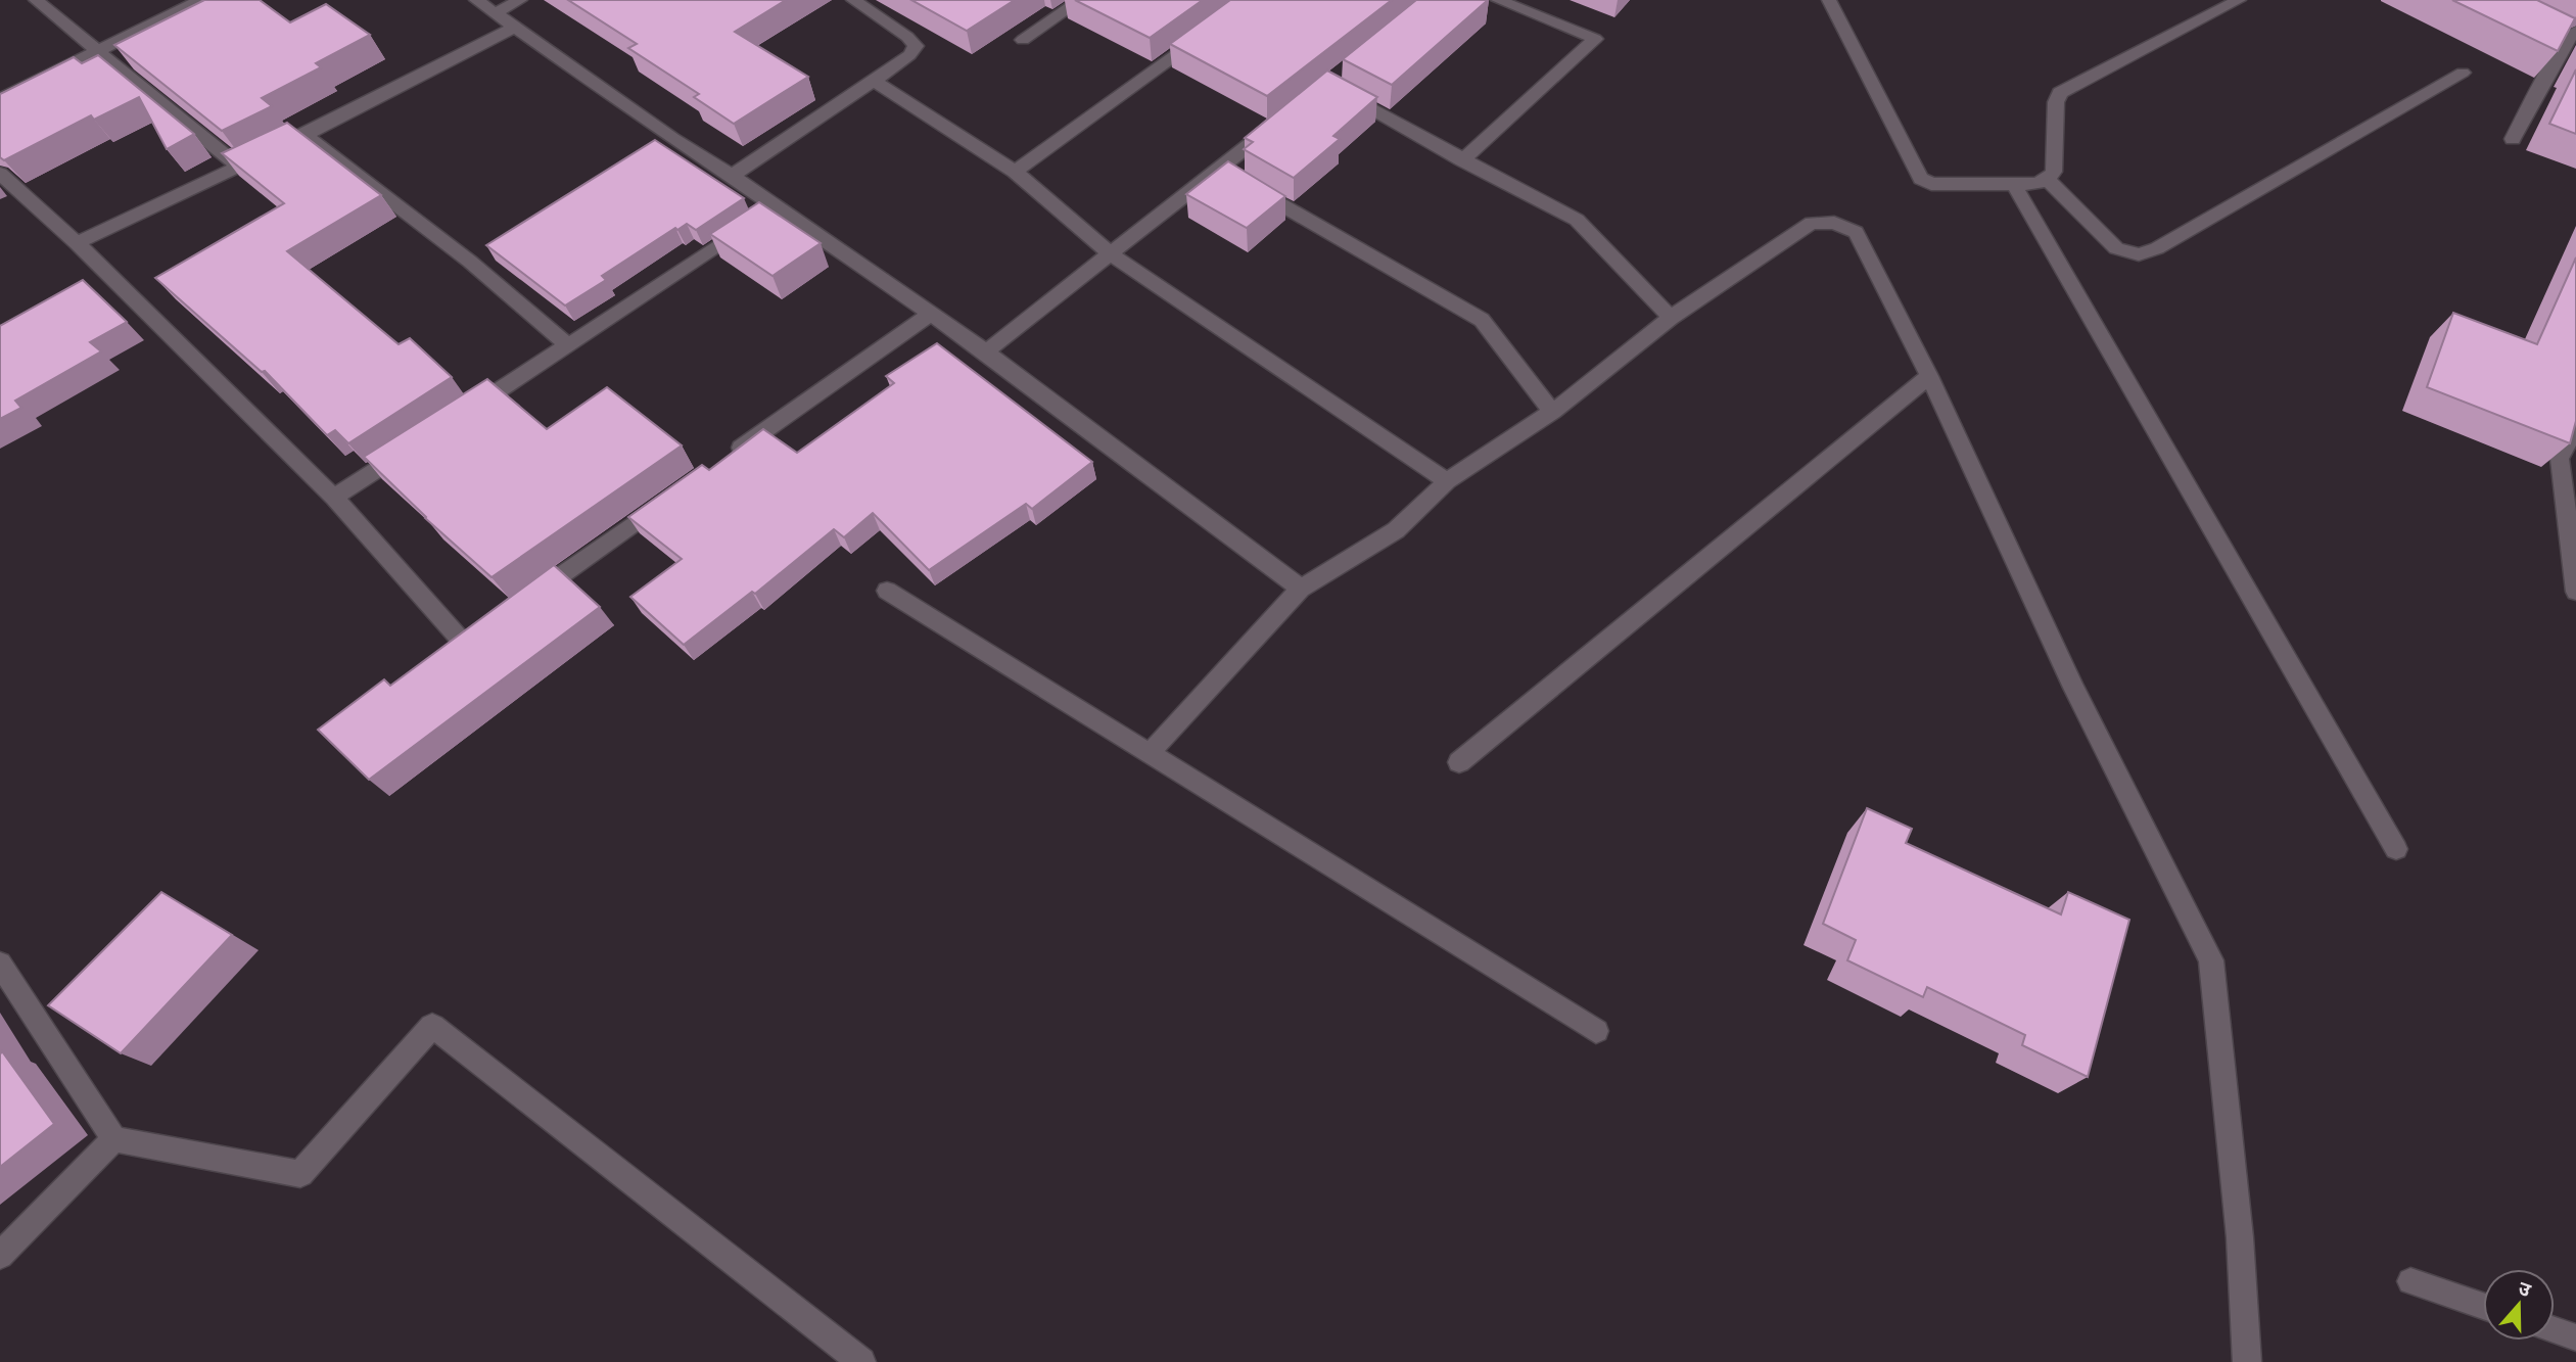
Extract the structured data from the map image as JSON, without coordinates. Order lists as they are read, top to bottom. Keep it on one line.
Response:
{"north":"top"}
